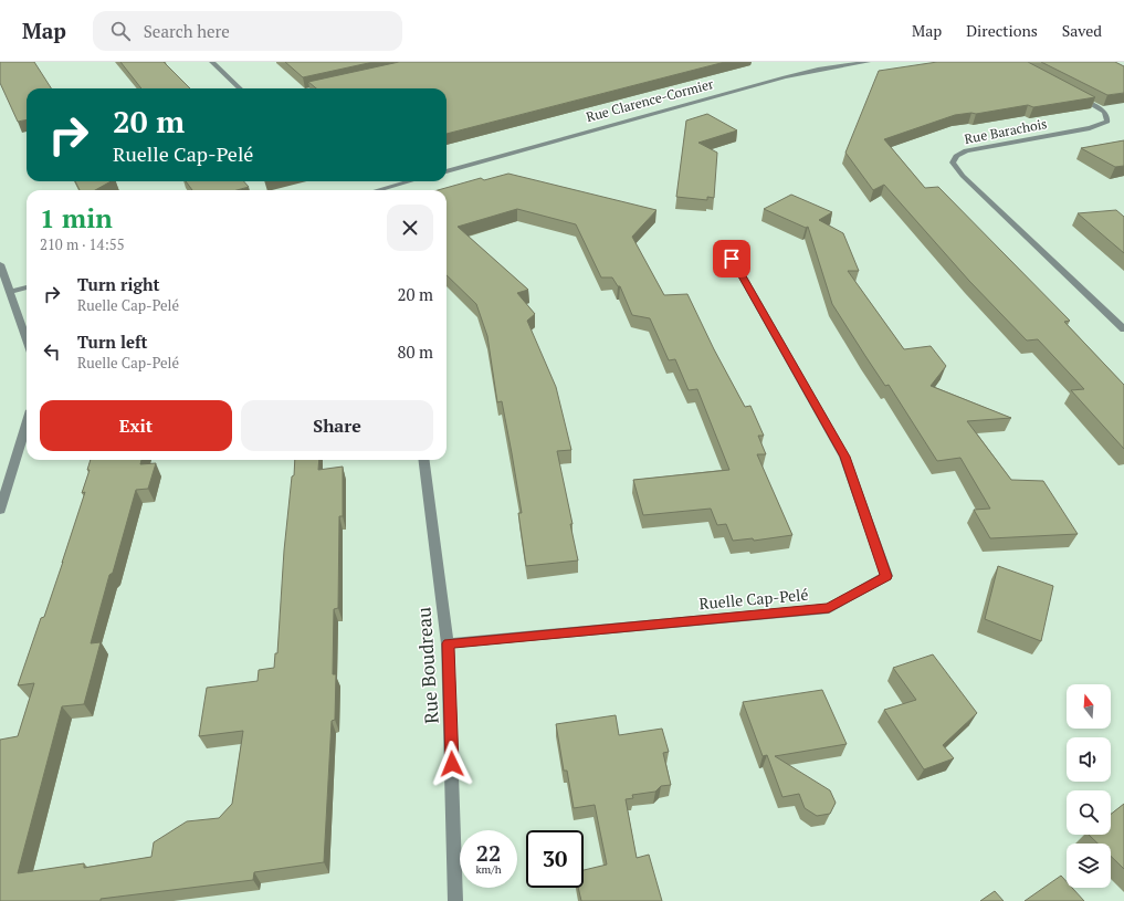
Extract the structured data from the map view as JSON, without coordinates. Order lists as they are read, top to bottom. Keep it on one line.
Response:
{"streets":{"street":["Rue Clarence-Cormier","Rue Barachois","Ruelle Cap-Pelé","Rue Boudreau"]},"crossings":[["Ruelle Cap-Pelé","Rue Boudreau"]],"north":"top","page":{"header":"Map","search":"Search here","nav":["Map","Directions","Saved"],"turn":["20 m","Ruelle Cap-Pelé"],"heading":["1 min","210 m · 14:55"],"list":[{"name":"Turn right","note":"Ruelle Cap-Pelé","value":"20 m"},{"name":"Turn left","note":"Ruelle Cap-Pelé","value":"80 m"}],"buttons":["Exit","Share"],"speed":"22 km/h","limit":"30"}}
